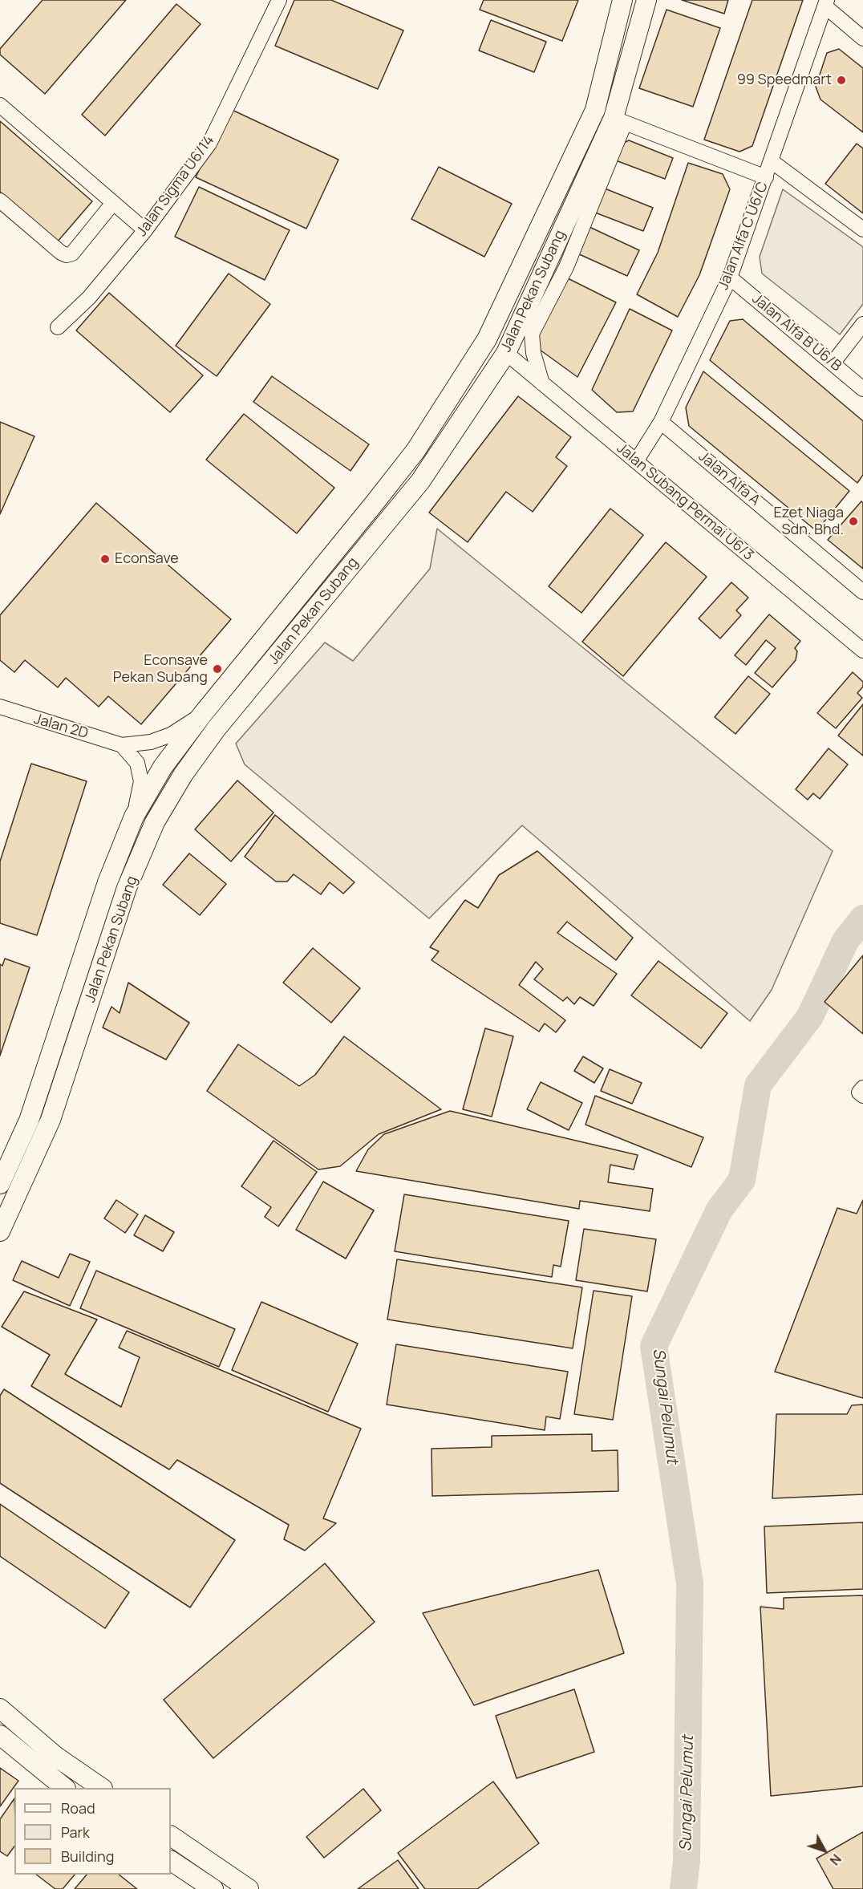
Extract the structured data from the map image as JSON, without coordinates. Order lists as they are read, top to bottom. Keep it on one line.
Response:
{"streets":{"main road":["Jalan Pekan Subang"],"street":["Jalan Sigma U6/14","Jalan Alfa C U6/C","Jalan Alfa B U6/B","Jalan Alfa A","Jalan Subang Permai U6/3","Jalan 2D"]},"crossings":[["Jalan Alfa C U6/C","Jalan Alfa B U6/B"],["Jalan Alfa C U6/C","Jalan Alfa A"],["Jalan Alfa C U6/C","Jalan Subang Permai U6/3"],["Jalan Pekan Subang","Jalan Subang Permai U6/3"],["Jalan Pekan Subang","Jalan 2D"]],"water":["Sungai Pelumut"],"places":["99 Speedmart","Ezet Niaga Sdn. Bhd.","Econsave","Econsave Pekan Subang"],"legend":["Road","Park","Building"],"north":"bottom right"}
